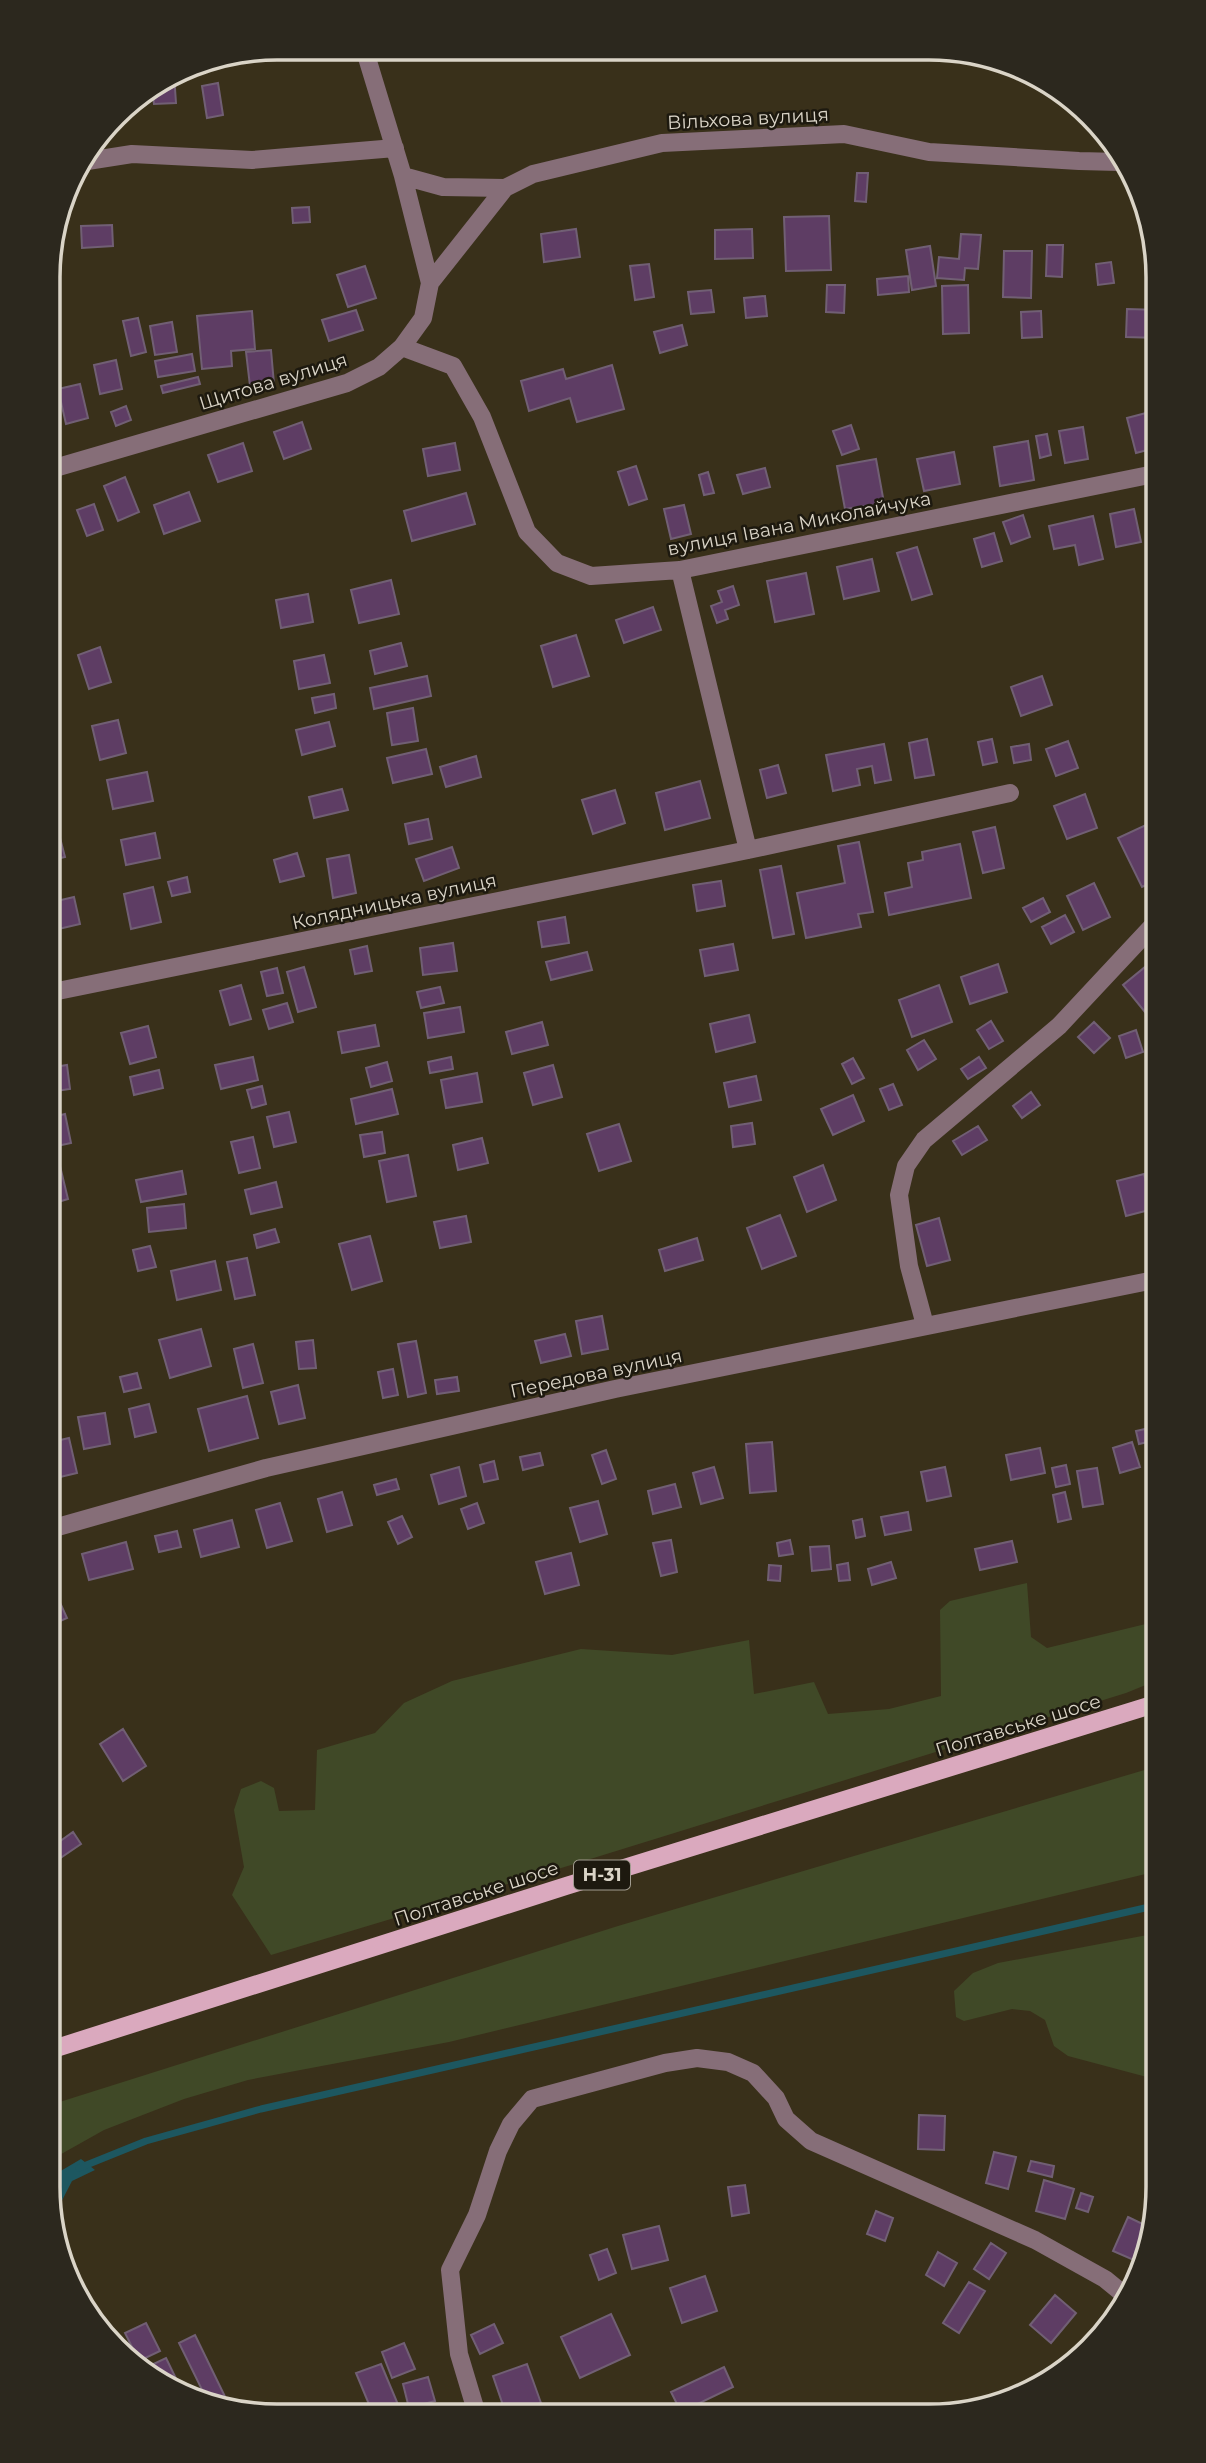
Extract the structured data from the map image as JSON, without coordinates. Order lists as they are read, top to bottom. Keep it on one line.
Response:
{"streets":{"main road":["Полтавське шосе","Н-31"],"street":["Вільхова вулиця","Щитова вулиця","вулиця Івана Миколайчука","Колядницька вулиця","Передова вулиця"]},"crossings":[["Вільхова вулиця","Щитова вулиця"],["Щитова вулиця","вулиця Івана Миколайчука"]]}
